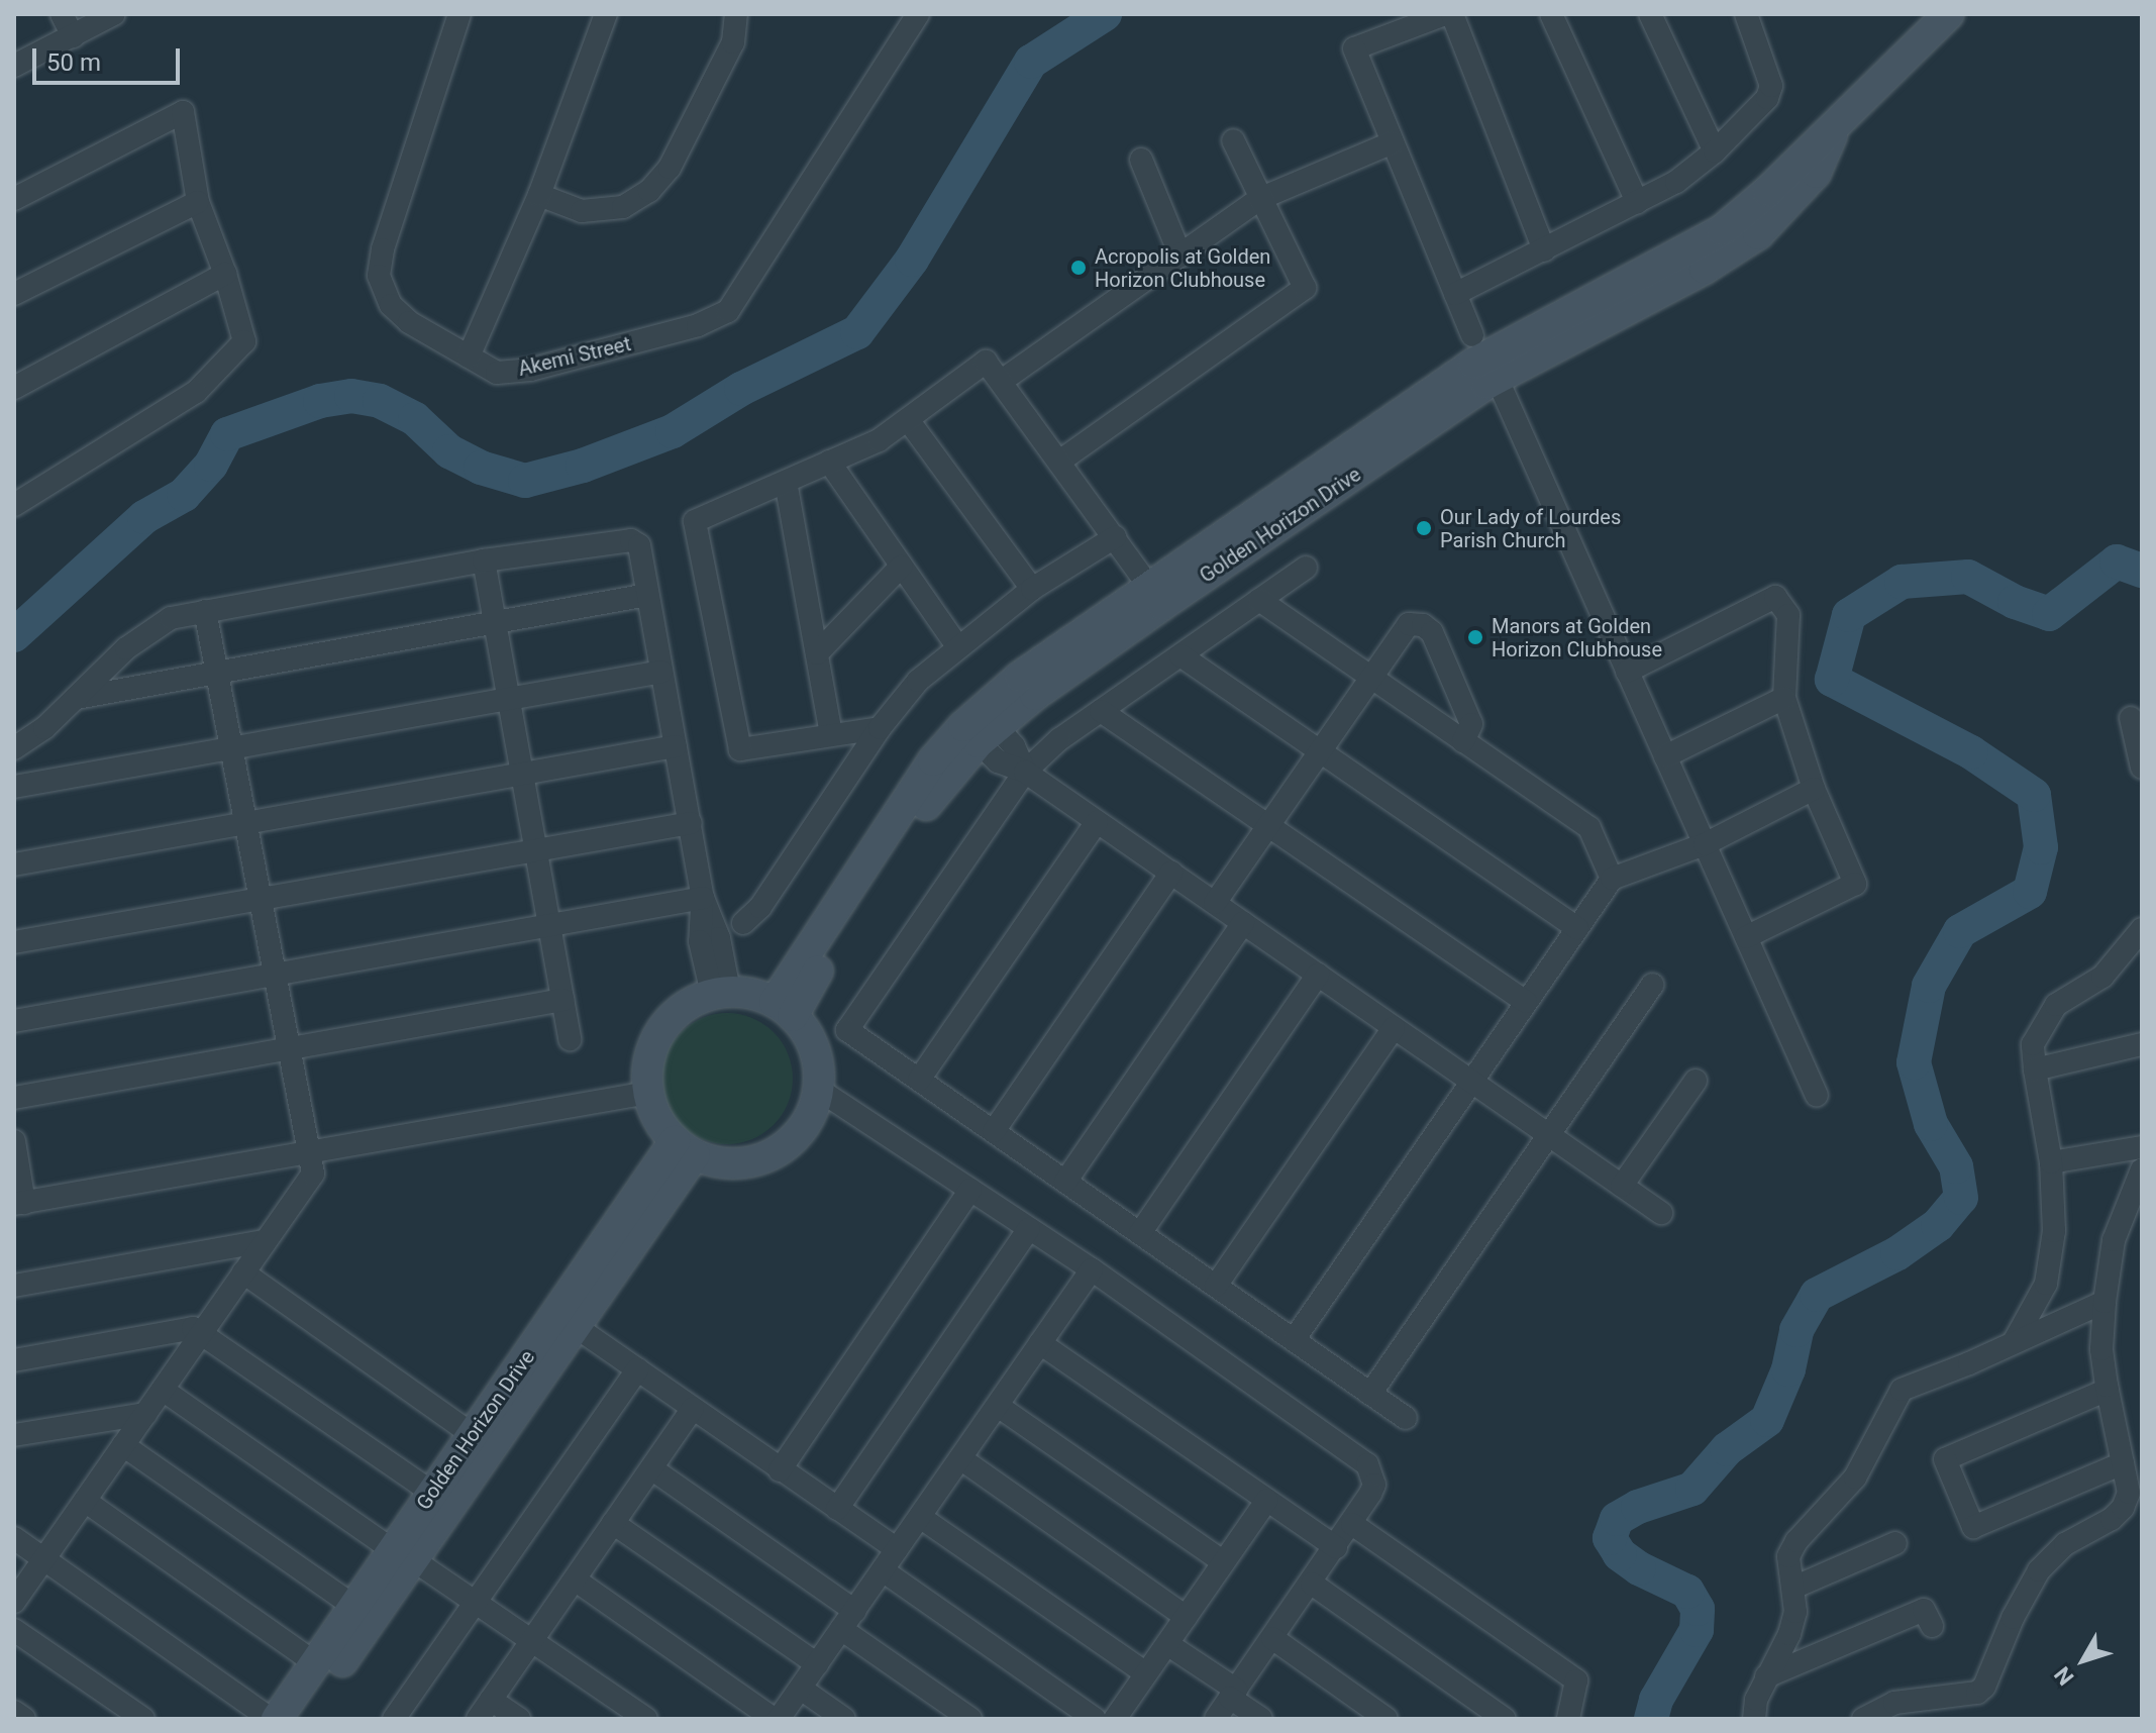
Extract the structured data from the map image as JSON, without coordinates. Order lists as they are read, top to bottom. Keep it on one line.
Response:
{"streets":{"street":["Akemi Street","Golden Horizon Drive"]},"places":["Acropolis at Golden Horizon Clubhouse","Our Lady of Lourdes Parish Church","Manors at Golden Horizon Clubhouse"],"scale_bar":"50 m","north":"bottom left"}
